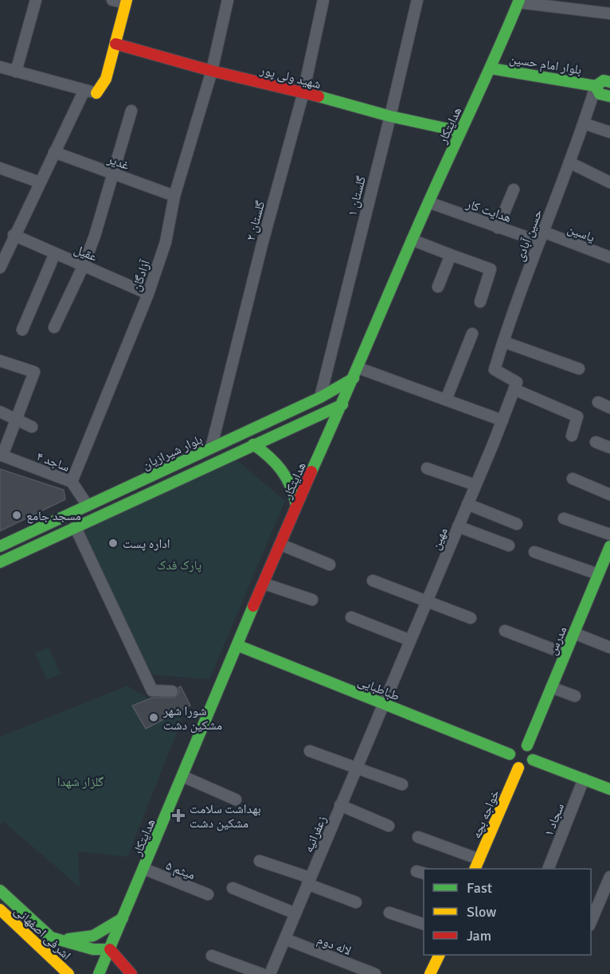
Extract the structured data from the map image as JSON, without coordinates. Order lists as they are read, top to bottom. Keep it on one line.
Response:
{"streets":{"main road":["بلوار امام حسین","شهید ولی پور","هدایتکار","بلوار شیرازیان","مدرس","طباطبایی","خواجه بچه","اشرفی اصفهانی"],"street":["غدیر","گلستان ۱","هدایت کار","گلستان ۲","یاسین","حسین آبادی","عقیل","آزادگان","ساجد ۴","مهین","سجاد ۱","زعفرانیه","میثم ۵","لاله دوم"]},"crossings":[["بلوار امام حسین","هدایتکار"],["بلوار امام حسین","حسین آبادی"],["شهید ولی پور","هدایتکار"],["شهید ولی پور","گلستان ۱"],["شهید ولی پور","گلستان ۲"],["شهید ولی پور","آزادگان"],["هدایتکار","هدایت کار"],["هدایتکار","بلوار شیرازیان"],["هدایتکار","طباطبایی"],["هدایتکار","میثم ۵"],["هدایتکار","اشرفی اصفهانی"],["غدیر","آزادگان"],["گلستان ۱","بلوار شیرازیان"],["هدایت کار","یاسین"],["هدایت کار","حسین آبادی"],["گلستان ۲","بلوار شیرازیان"],["یاسین","حسین آبادی"],["حسین آبادی","مهین"],["عقیل","آزادگان"],["آزادگان","ساجد ۴"],["بلوار شیرازیان","ساجد ۴"],["مهین","طباطبایی"],["مهین","زعفرانیه"],["مدرس","طباطبایی"],["مدرس","خواجه بچه"],["طباطبایی","خواجه بچه"],["طباطبایی","زعفرانیه"],["زعفرانیه","لاله دوم"]],"parks":["پارک فدک","گلزار شهدا"],"places":{"other":["مسجد جامع","اداره پست","شورا شهر مشکین دشت"],"health":["بهداشت سلامت مشکین دشت"]},"legend":["Fast","Slow","Jam"]}
